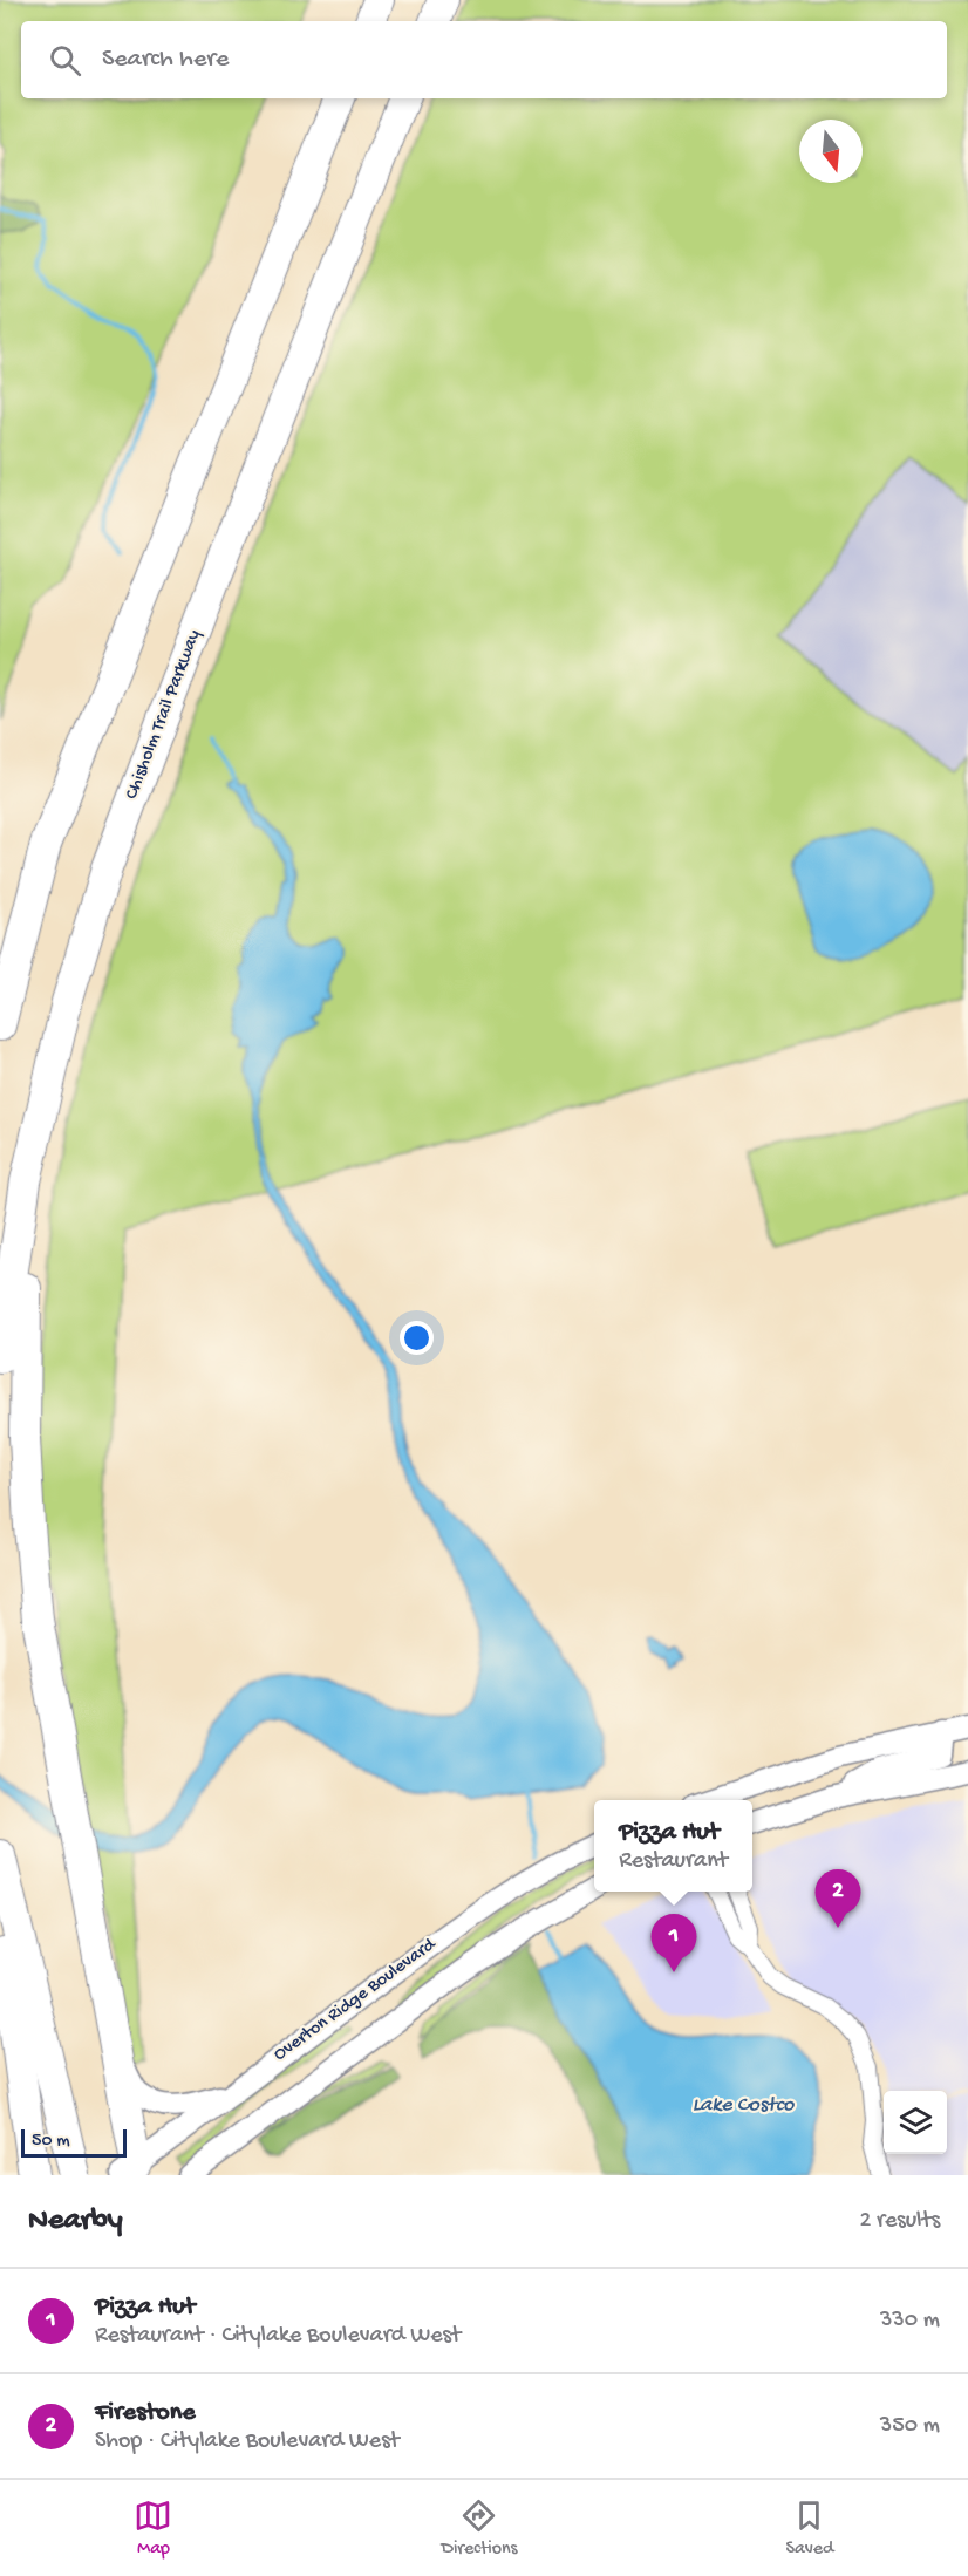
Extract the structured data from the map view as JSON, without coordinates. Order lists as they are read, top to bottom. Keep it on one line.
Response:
{"streets":{"highway":["Chisholm Trail Parkway"],"street":["Overton Ridge Boulevard"]},"water":["Lake Costco"],"scale_bar":"50 m","north":"bottom","page":{"search":"Search here","popup":["Pizza Hut","Restaurant"],"pins":["2","1"],"scale":"50 m","heading":["Nearby","2 results"],"list":[{"mark":"1","name":"Pizza Hut","note":"Restaurant · Citylake Boulevard West","value":"330 m"},{"mark":"2","name":"Firestone","note":"Shop · Citylake Boulevard West","value":"350 m"}],"nav":["Map","Directions","Saved"]}}
